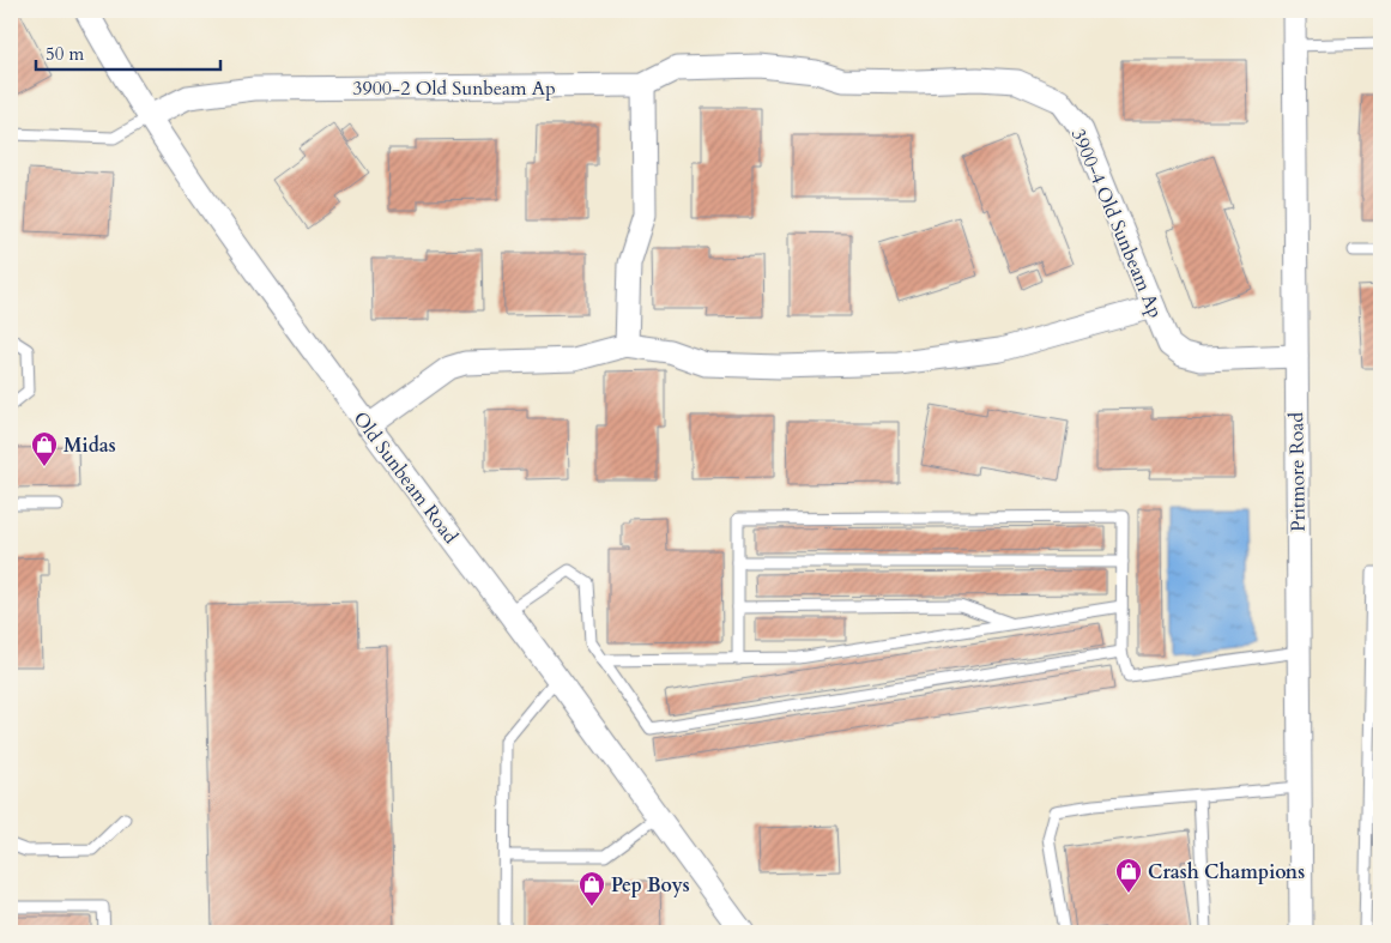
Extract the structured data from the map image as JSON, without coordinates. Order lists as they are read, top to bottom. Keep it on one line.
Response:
{"streets":{"street":["3900-2 Old Sunbeam Ap","3900-4 Old Sunbeam Ap","Pritmore Road","Old Sunbeam Road"]},"crossings":[["3900-2 Old Sunbeam Ap","3900-4 Old Sunbeam Ap"],["3900-2 Old Sunbeam Ap","Old Sunbeam Road"],["3900-4 Old Sunbeam Ap","Pritmore Road"]],"places":{"shop":["Midas","Crash Champions","Pep Boys"]},"scale_bar":"50 m"}
